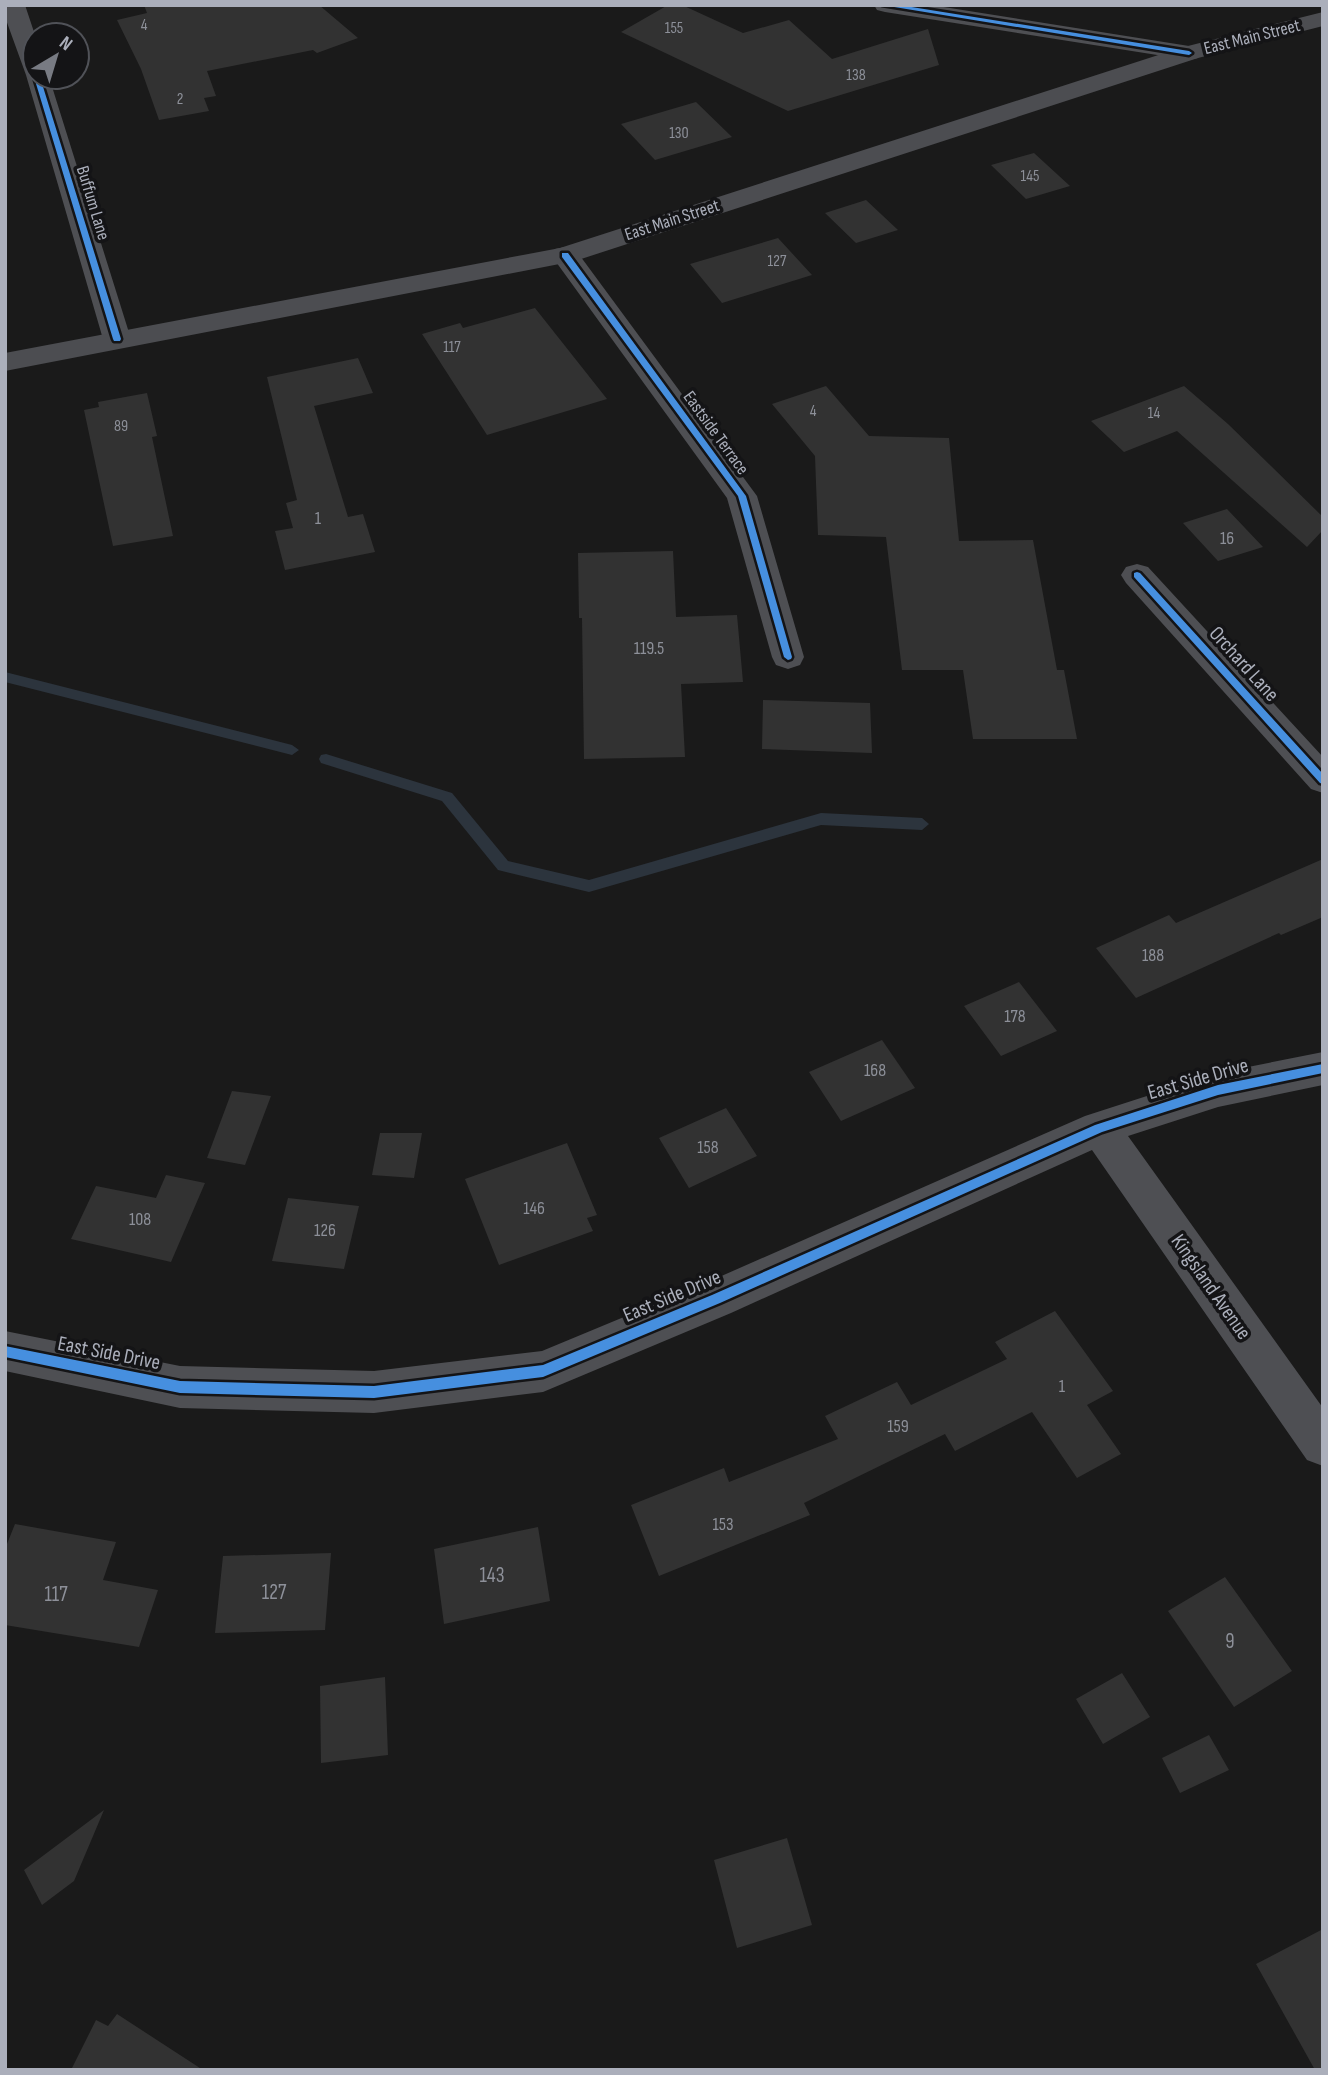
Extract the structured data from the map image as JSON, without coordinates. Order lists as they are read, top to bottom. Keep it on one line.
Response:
{"streets":{"main road":["East Main Street"],"street":["Buffum Lane","Eastside Terrace","Orchard Lane","East Side Drive","Kingsland Avenue"]},"crossings":[["East Main Street","Buffum Lane"],["East Main Street","Eastside Terrace"],["East Side Drive","Kingsland Avenue"]],"house_numbers":["4","155","138","2","130","145","127","117","4","14","89","1","16","119.5","188","178","168","158","146","108","126","1","159","153","143","127","117","9"],"north":"top right"}
